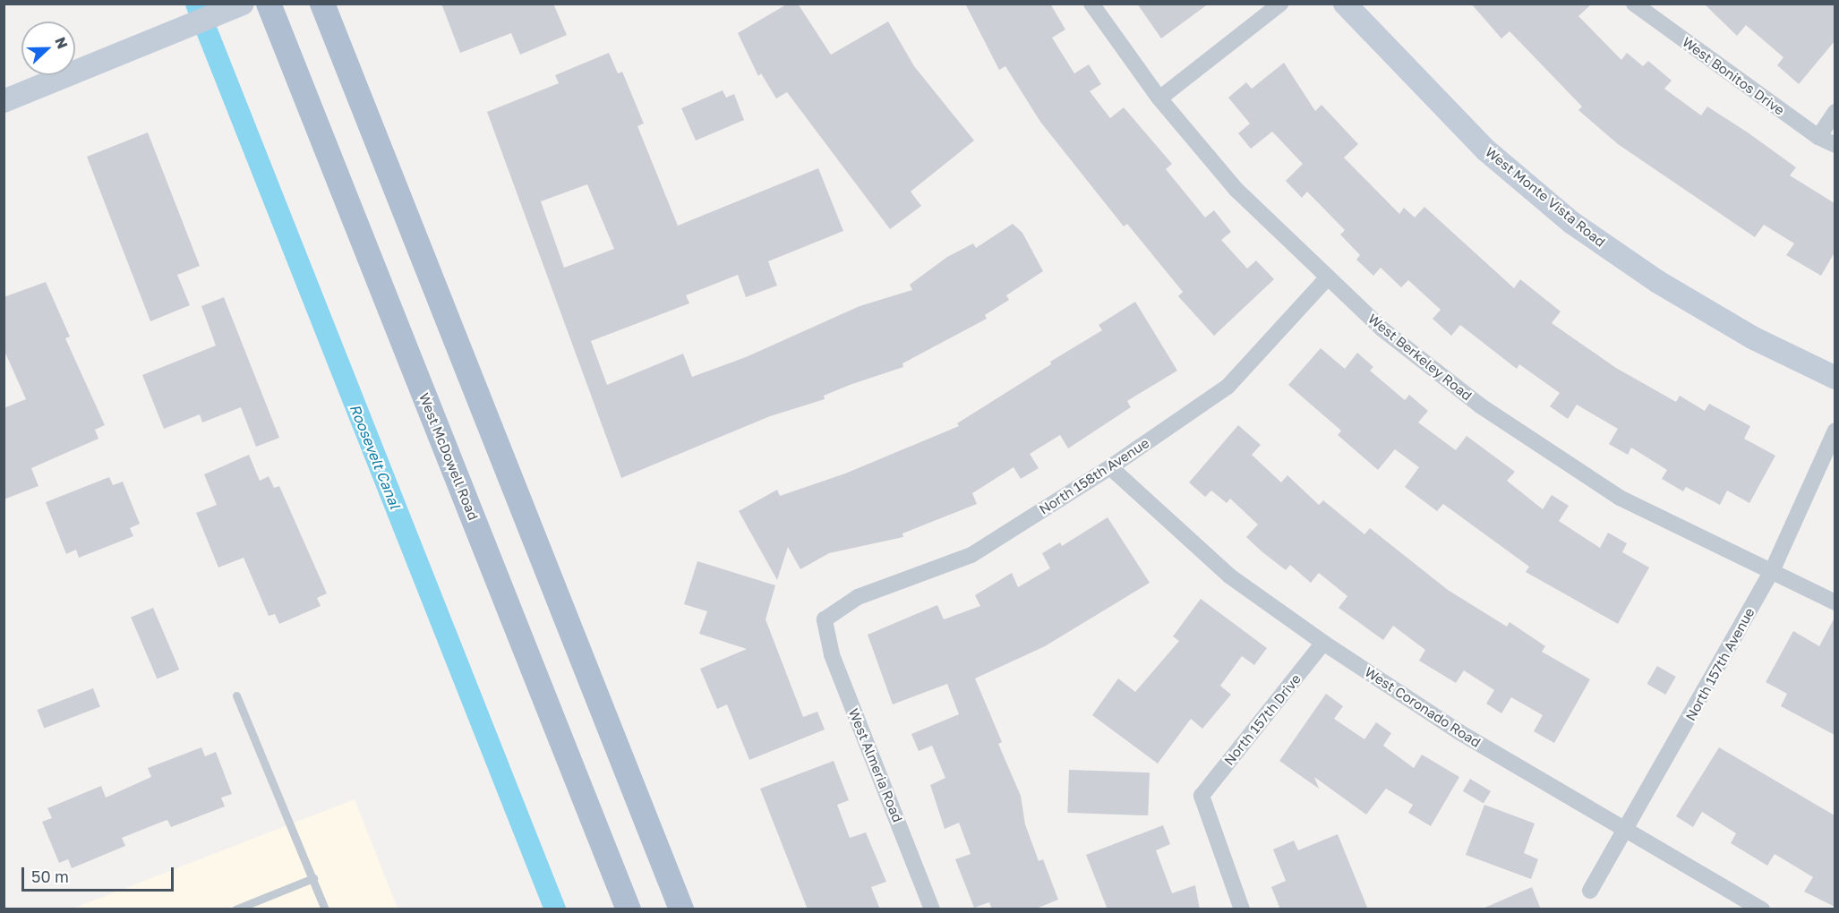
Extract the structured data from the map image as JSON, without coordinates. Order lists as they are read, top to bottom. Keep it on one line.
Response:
{"streets":{"main road":["West McDowell Road"],"street":["West Bonitos Drive","West Monte Vista Road","West Berkeley Road","North 158th Avenue","North 157th Avenue","West Coronado Road","North 157th Drive","West Almeria Road"]},"crossings":[["West Berkeley Road","North 158th Avenue"],["West Berkeley Road","North 157th Avenue"],["North 158th Avenue","West Coronado Road"],["North 158th Avenue","West Almeria Road"],["North 157th Avenue","West Coronado Road"],["West Coronado Road","North 157th Drive"]],"water":["Roosevelt Canal"],"scale_bar":"50 m","north":"right"}
